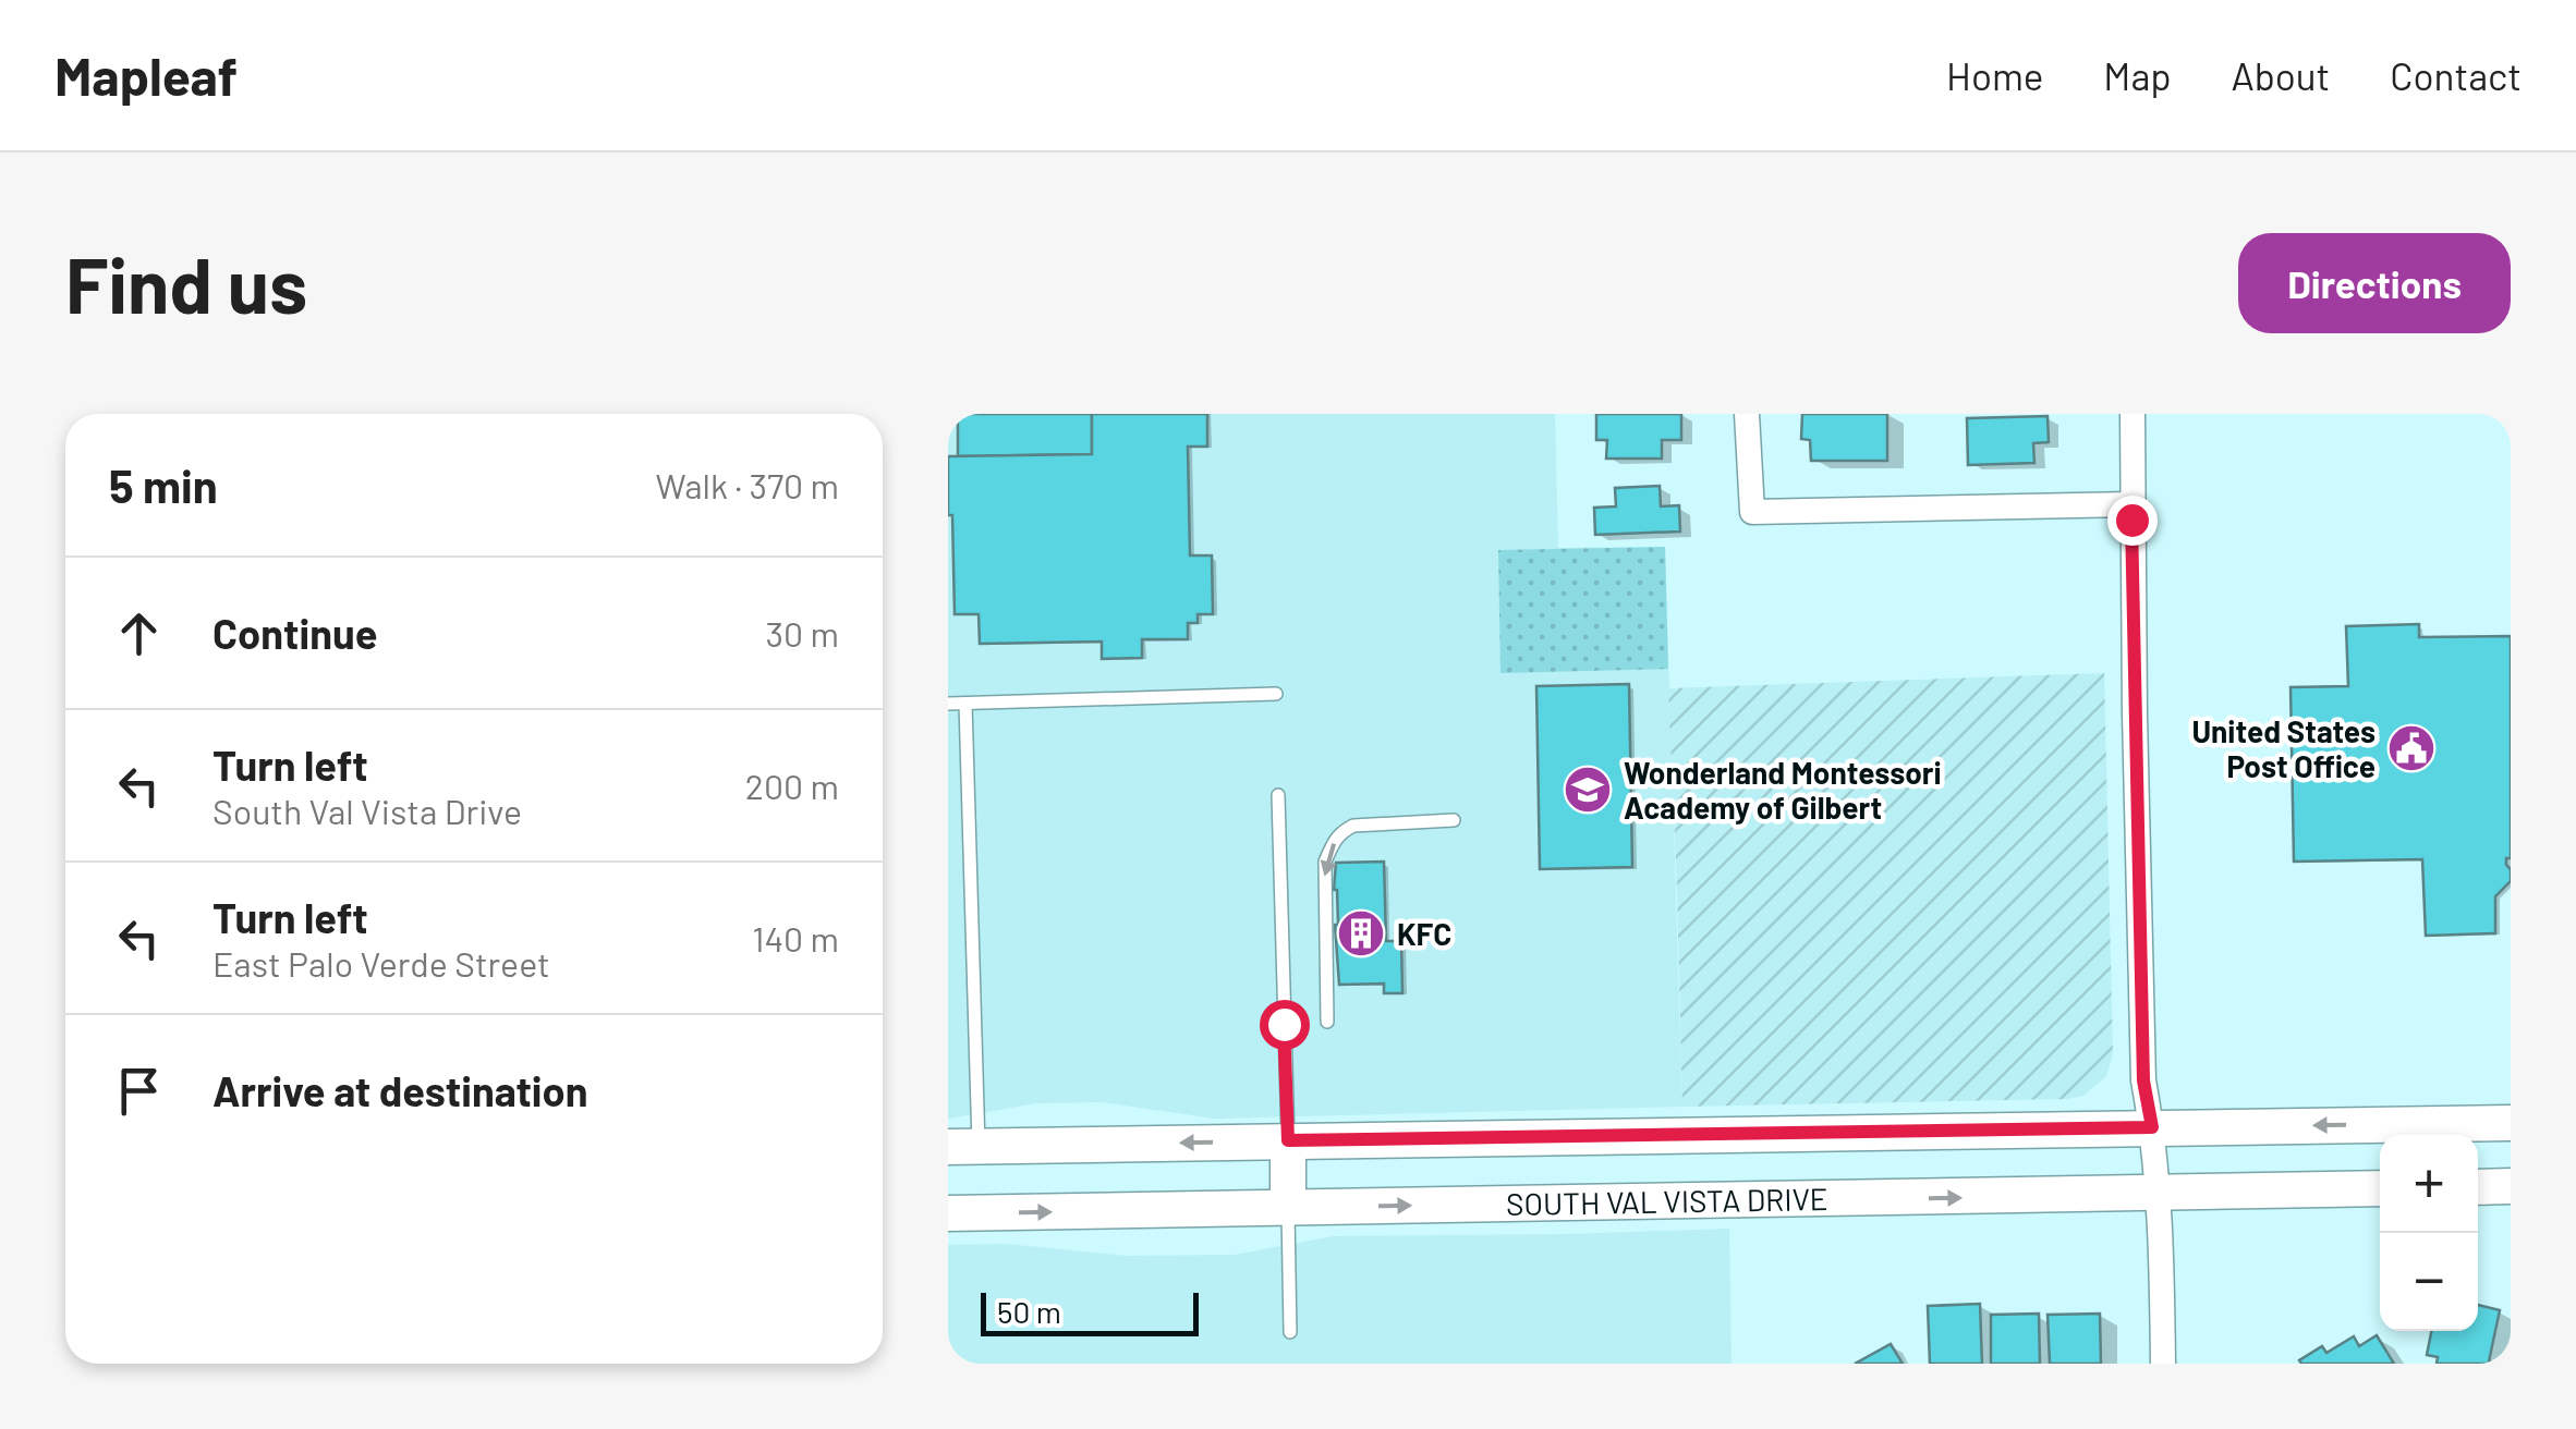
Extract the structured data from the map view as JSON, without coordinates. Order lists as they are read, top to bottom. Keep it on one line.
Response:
{"streets":{"main road":["SOUTH VAL VISTA DRIVE"]},"places":{"public building":["United States Post Office"],"school or university":["Wonderland Montessori Academy of Gilbert"],"building":["KFC"]},"scale_bar":"50 m","page":{"header":"Mapleaf","nav":["Home","Map","About","Contact"],"buttons":"Directions","title":"Find us","heading":["5 min","Walk · 370 m"],"list":[["Continue","30 m"],["Turn left","South Val Vista Drive","200 m"],["Turn left","East Palo Verde Street","140 m"],"Arrive at destination"],"map_buttons":["+","−"],"scale":"50 m"}}
